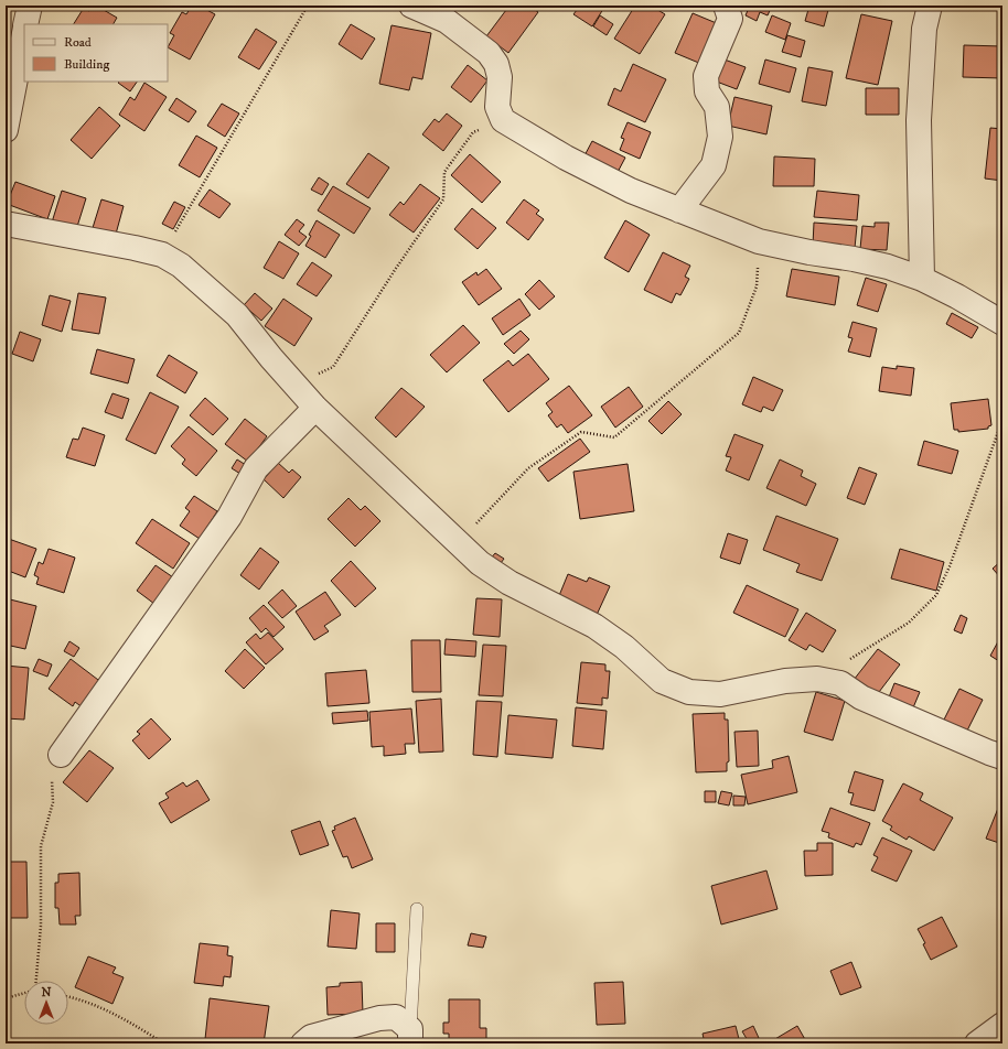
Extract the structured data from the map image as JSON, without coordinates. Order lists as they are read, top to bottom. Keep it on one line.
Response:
{"legend":["Road","Building"],"north":"top"}
